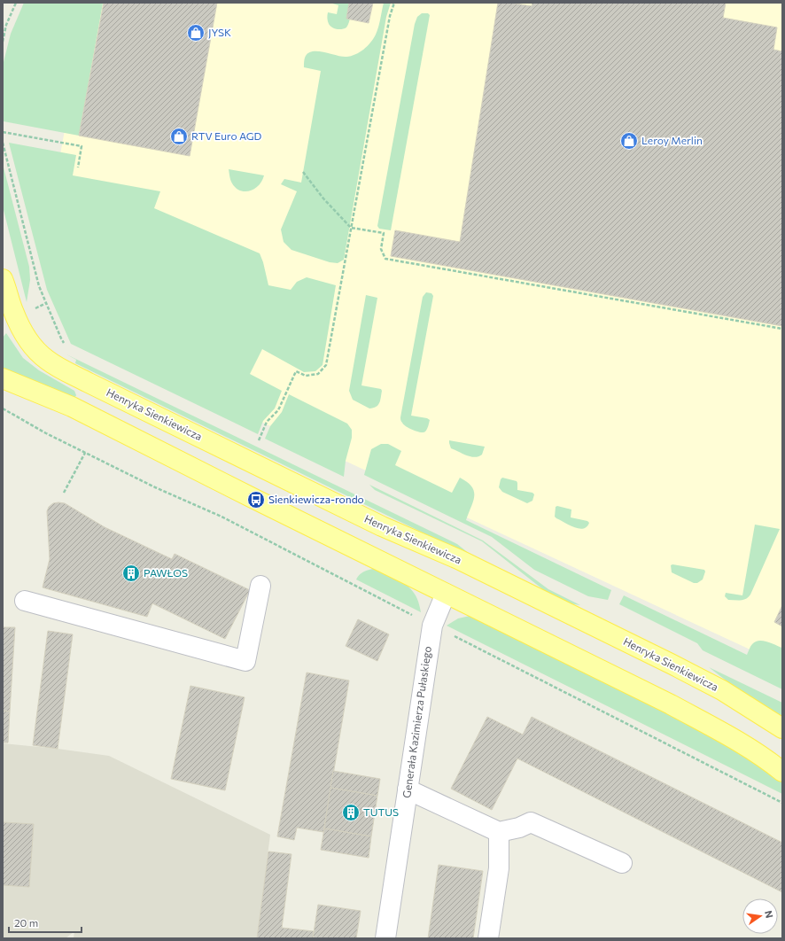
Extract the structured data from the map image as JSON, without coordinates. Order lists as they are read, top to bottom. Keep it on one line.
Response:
{"streets":{"main road":["Henryka Sienkiewicza"],"street":["Generała Kazimierza Pułaskiego"]},"places":{"shop":["JYSK","RTV Euro AGD","Leroy Merlin"],"bus stop":["Sienkiewicza-rondo"],"building":["PAWŁOS","TUTUS"]},"scale_bar":"20 m","north":"right"}
